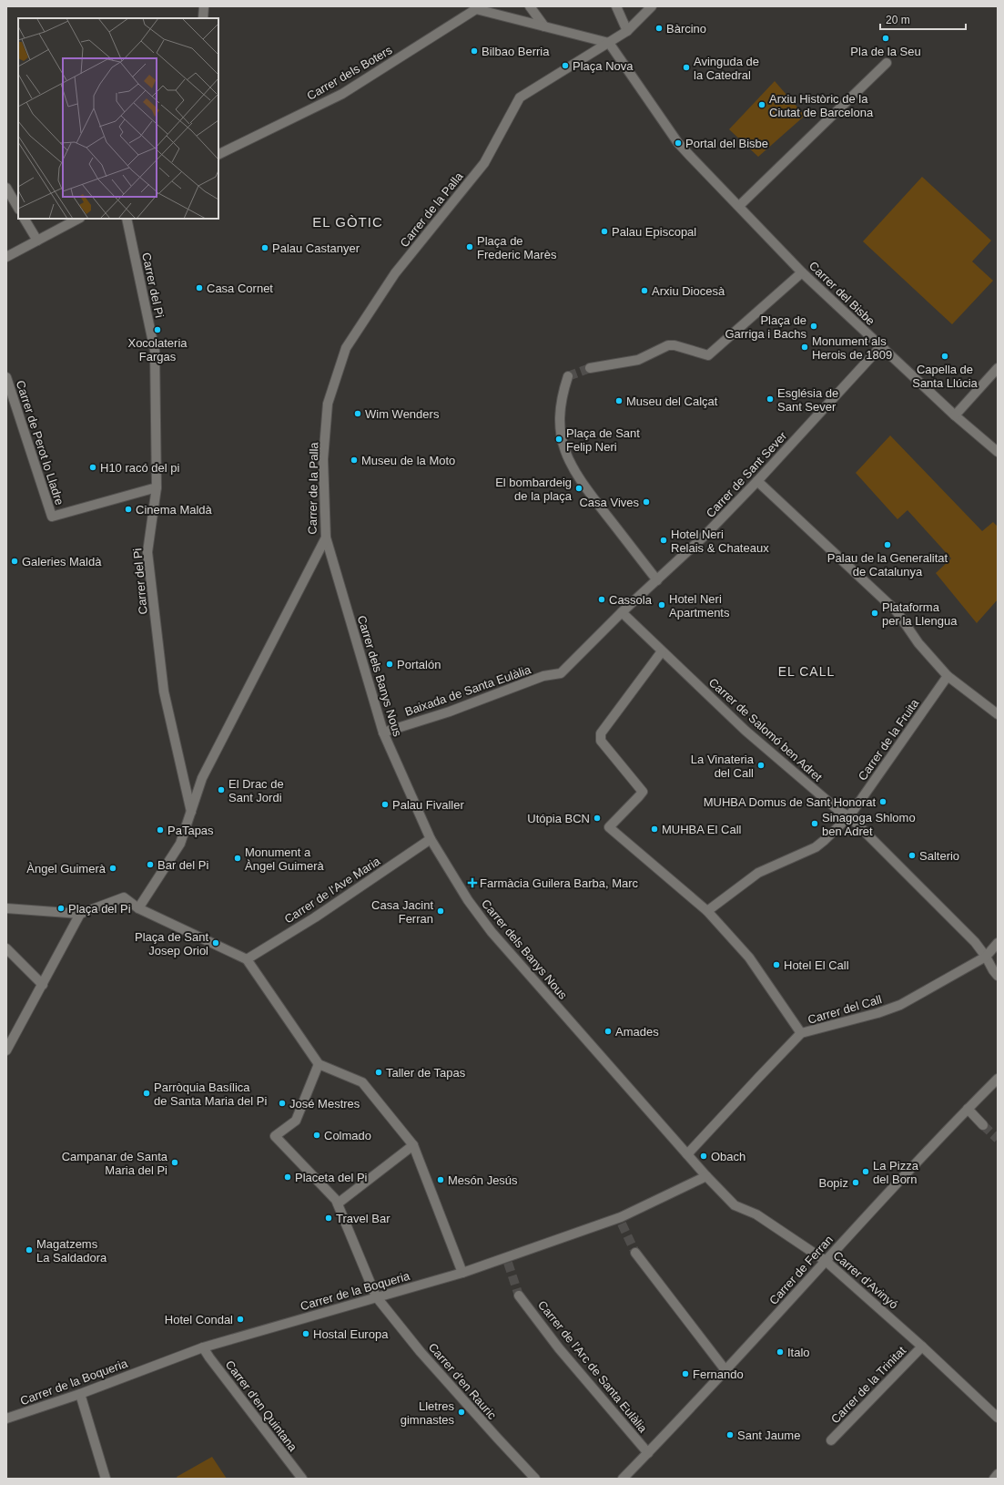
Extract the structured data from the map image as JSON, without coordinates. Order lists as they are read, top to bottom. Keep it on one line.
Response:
{"streets":{"street":["Carrer dels Boters","Carrer de la Palla","Carrer del Pi","Carrer del Bisbe","Carrer de Perot lo Lladre","Carrer de Sant Sever","Carrer dels Banys Nous","Baixada de Santa Eulàlia","Carrer de Salomó ben Adret","Carrer de la Fruita","Carrer de l'Ave Maria","Carrer del Call","Carrer de Ferran","Carrer d'Avinyó","Carrer de la Boqueria","Carrer de l'Arc de Santa Eulàlia","Carrer d'en Rauric","Carrer de la Trinitat","Carrer d'en Quintana"]},"crossings":[["Carrer de la Palla","Carrer del Pi"],["Carrer de la Palla","Carrer del Bisbe"],["Carrer de la Palla","Carrer dels Banys Nous"],["Carrer del Pi","Carrer de Perot lo Lladre"],["Carrer del Bisbe","Carrer de Sant Sever"],["Carrer de Sant Sever","Baixada de Santa Eulàlia"],["Carrer de Sant Sever","Carrer de Salomó ben Adret"],["Carrer dels Banys Nous","Baixada de Santa Eulàlia"],["Carrer dels Banys Nous","Carrer de l'Ave Maria"],["Carrer dels Banys Nous","Carrer del Call"],["Carrer dels Banys Nous","Carrer d'Avinyó"],["Carrer dels Banys Nous","Carrer de la Boqueria"],["Carrer de Salomó ben Adret","Carrer de la Fruita"],["Carrer de Salomó ben Adret","Carrer del Call"],["Carrer de Ferran","Carrer d'Avinyó"],["Carrer de Ferran","Carrer de l'Arc de Santa Eulàlia"],["Carrer d'Avinyó","Carrer de la Boqueria"],["Carrer d'Avinyó","Carrer de la Trinitat"],["Carrer de la Boqueria","Carrer d'en Rauric"],["Carrer de la Boqueria","Carrer d'en Quintana"]],"districts":["EL GÒTIC","EL CALL"],"places":{"other":["Bàrcino","Pla de la Seu","Bilbao Berria","Plaça Nova","Avinguda de la Catedral","Arxiu Històric de la Ciutat de Barcelona","Portal del Bisbe","Palau Episcopal","Plaça de Frederic Marès","Palau Castanyer","Casa Cornet","Arxiu Diocesà","Plaça de Garriga i Bachs","Xocolateria Fargas","Monument als Herois de 1809","Capella de Santa Llúcia","Església de Sant Sever","Museu del Calçat","Wim Wenders","Plaça de Sant Felip Neri","Museu de la Moto","H10 racó del pi","El bombardeig de la plaça","Casa Vives","Cinema Maldà","Hotel Neri Relais & Chateaux","Palau de la Generalitat de Catalunya","Galeries Maldà","Cassola","Hotel Neri Apartments","Plataforma per la Llengua","Portalón","La Vinateria del Call","El Drac de Sant Jordi","MUHBA Domus de Sant Honorat","Palau Fivaller","Utópia BCN","Sinagoga Shlomo ben Adret","MUHBA El Call","PaTapas","Salterio","Monument a Àngel Guimerà","Bar del Pi","Àngel Guimerà","Plaça del Pi","Casa Jacint Ferran","Plaça de Sant Josep Oriol","Hotel El Call","Amades","Taller de Tapas","Parròquia Basílica de Santa Maria del Pi","José Mestres","Colmado","Obach","Campanar de Santa Maria del Pi","La Pizza del Born","Placeta del Pi","Mesón Jesús","Bopiz","Travel Bar","Magatzems La Saldadora","Hotel Condal","Hostal Europa","Italo","Fernando","Lletres gimnastes","Sant Jaume"],"health":["Farmàcia Guilera Barba, Marc"]},"scale_bar":"20 m"}
